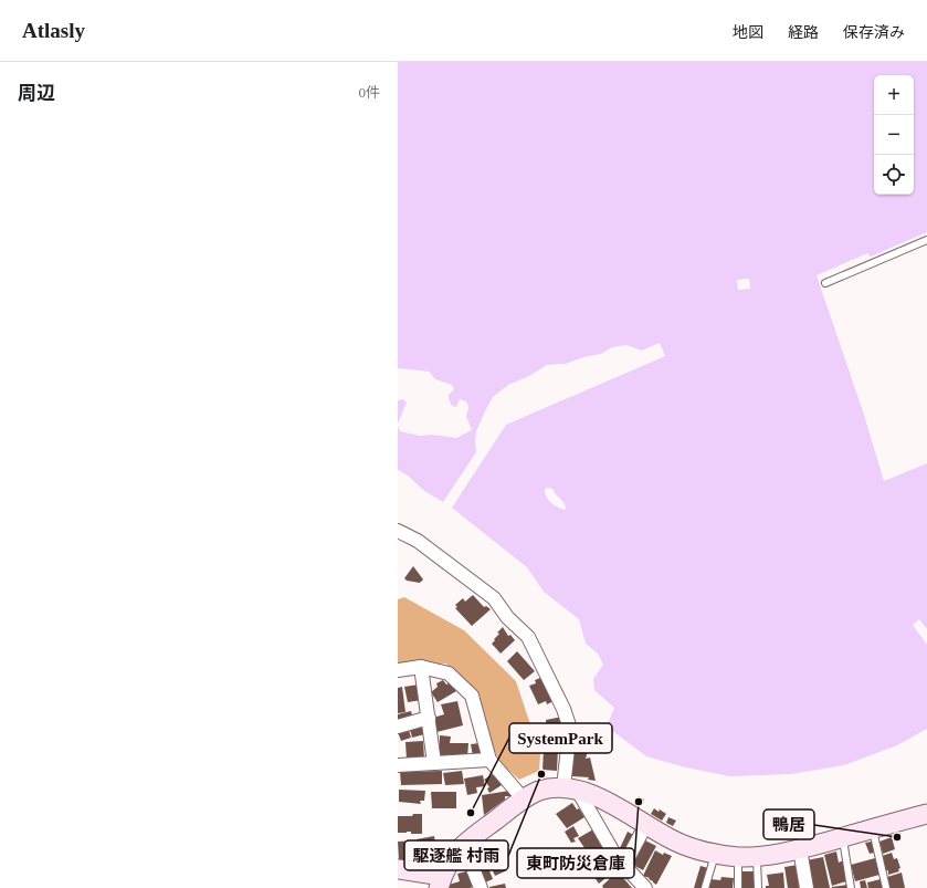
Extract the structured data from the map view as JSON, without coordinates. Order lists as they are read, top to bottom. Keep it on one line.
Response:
{"places":["駆逐艦 村雨","東町防災倉庫","SystemPark","鴨居"],"page":{"header":"Atlasly","nav":["地図","経路","保存済み"],"heading":["周辺","0件"],"map_buttons":["+","−"]}}
